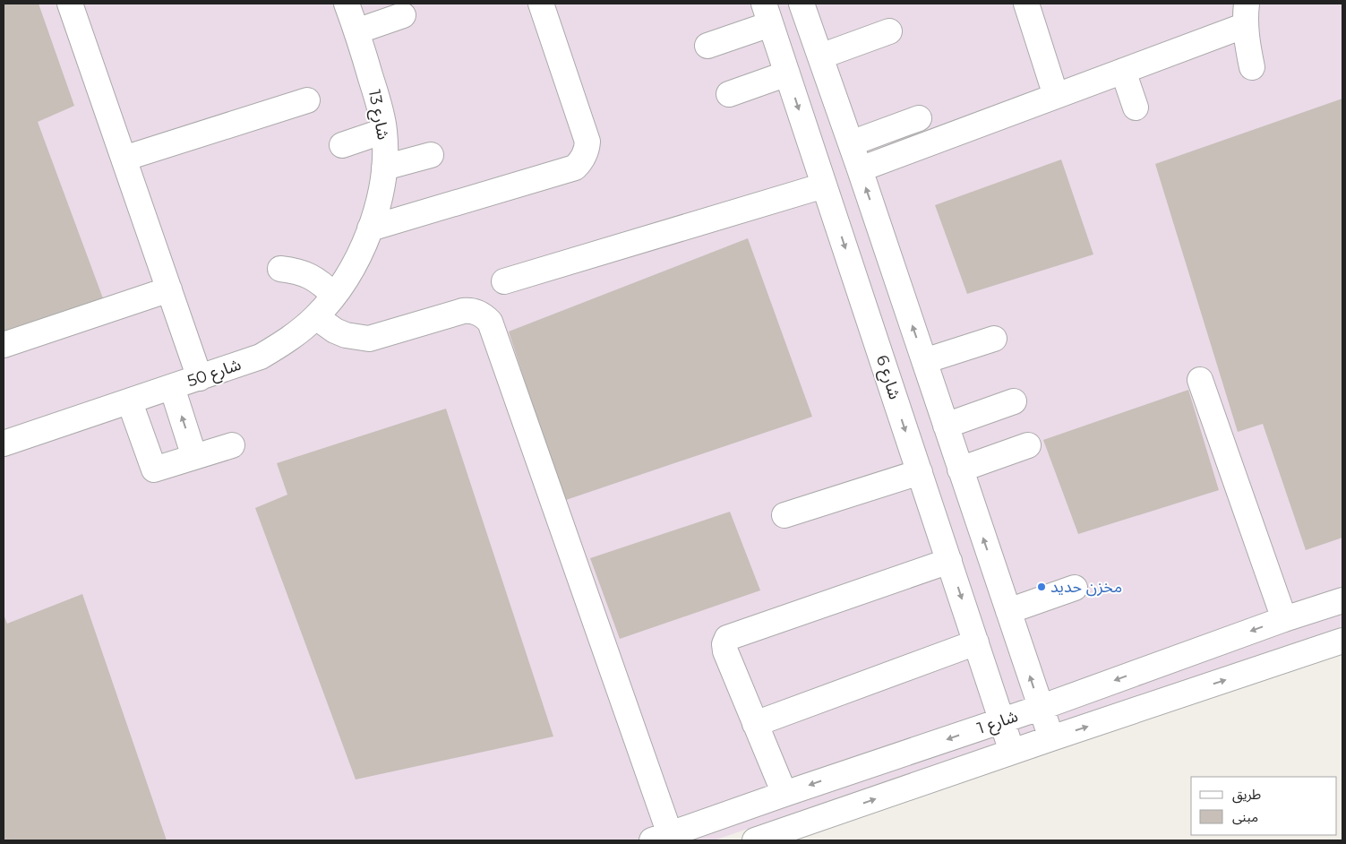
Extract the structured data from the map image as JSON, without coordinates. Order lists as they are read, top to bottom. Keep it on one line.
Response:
{"streets":{"street":["شارع 13","شارع 50","شارع 6","شارع 1"]},"crossings":[["شارع 13","شارع 50"],["شارع 6","شارع 1"]],"places":["مخزن حديد"],"legend":["طريق","مبنى"]}
